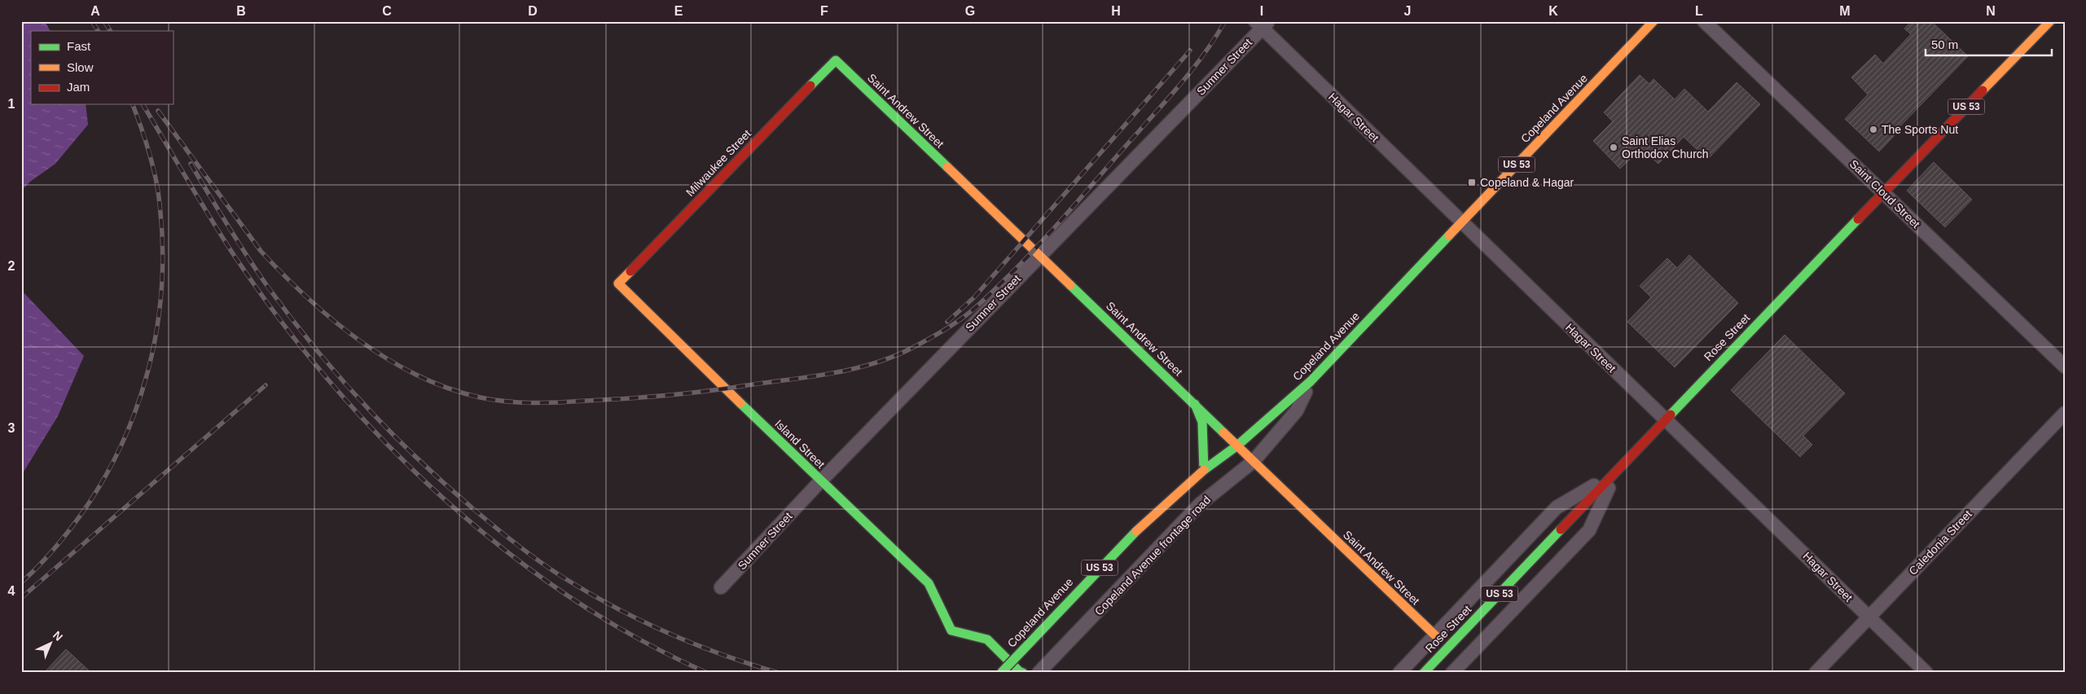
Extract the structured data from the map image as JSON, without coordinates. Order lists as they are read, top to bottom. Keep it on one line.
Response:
{"streets":{"main road":["US 53","Copeland Avenue","Saint Andrew Street","Milwaukee Street","Rose Street","Island Street"],"street":["Sumner Street","Hagar Street","Saint Cloud Street","Caledonia Street","Copeland Avenue frontage road"]},"crossings":[["Sumner Street","Saint Andrew Street"],["Sumner Street","Hagar Street"],["Sumner Street","Island Street"],["Copeland Avenue","Saint Andrew Street"],["Copeland Avenue","Hagar Street"],["Copeland Avenue","Copeland Avenue frontage road"],["Saint Andrew Street","Milwaukee Street"],["Saint Andrew Street","Copeland Avenue frontage road"],["Hagar Street","Rose Street"],["Hagar Street","Caledonia Street"],["Milwaukee Street","Island Street"],["Saint Cloud Street","Rose Street"]],"places":{"other":["The Sports Nut","Saint Elias Orthodox Church"],"transit":["Copeland & Hagar"]},"legend":["Fast","Slow","Jam"],"scale_bar":"50 m","north":"top right","grid":{"columns":["A","B","C","D","E","F","G","H","I","J","K","L","M","N"],"rows":["1","2","3","4"]}}
